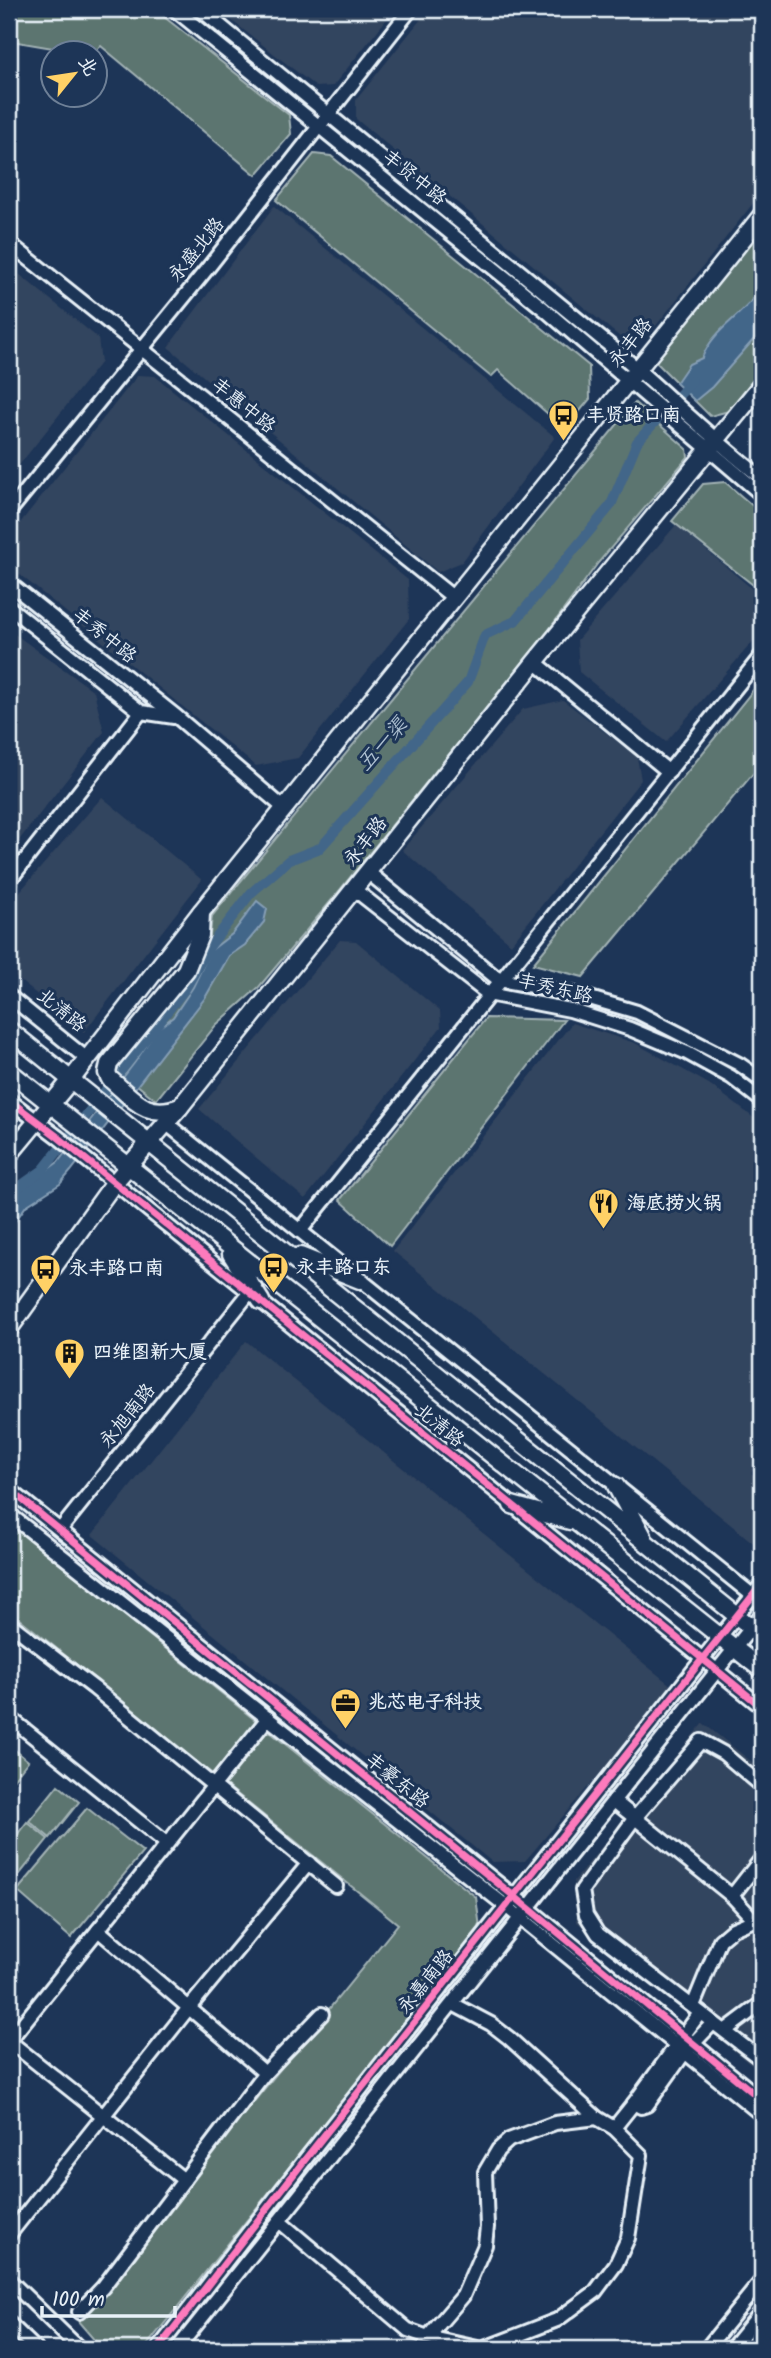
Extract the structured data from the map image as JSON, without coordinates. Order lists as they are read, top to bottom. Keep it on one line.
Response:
{"streets":{"main road":["永丰路","北清路"],"street":["丰贤中路","永盛北路","丰惠中路","丰秀中路","丰秀东路","永旭南路","丰豪东路","永嘉南路"]},"crossings":[["丰贤中路","永盛北路"],["丰贤中路","永丰路"],["永盛北路","丰惠中路"],["永丰路","丰惠中路"],["永丰路","丰秀中路"],["永丰路","丰秀东路"],["永丰路","北清路"],["北清路","永旭南路"],["北清路","永嘉南路"],["永旭南路","丰豪东路"],["丰豪东路","永嘉南路"]],"water":["五一渠"],"places":{"bus stop":["丰贤路口南","永丰路口东","永丰路口南"],"restaurant":["海底捞火锅"],"building":["四维图新大厦"],"office":["兆芯电子科技"]},"scale_bar":"100 m","north":"top right"}
